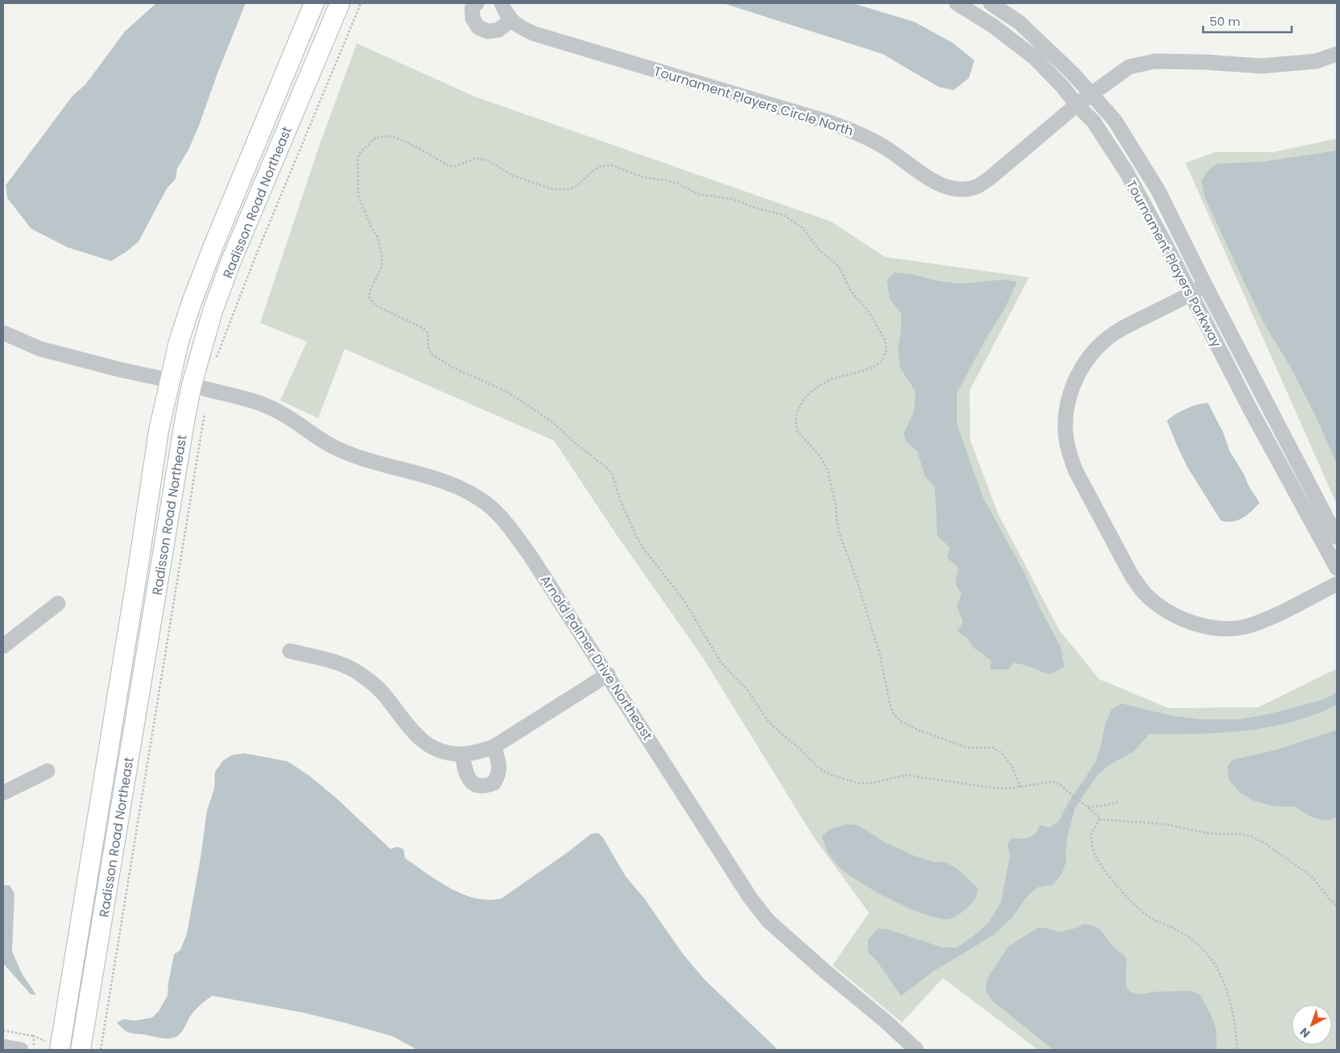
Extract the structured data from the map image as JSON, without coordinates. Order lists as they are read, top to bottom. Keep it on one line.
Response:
{"streets":{"main road":["Radisson Road Northeast"],"street":["Tournament Players Circle North","Tournament Players Parkway","Arnold Palmer Drive Northeast"]},"crossings":[["Tournament Players Circle North","Tournament Players Parkway"],["Radisson Road Northeast","Arnold Palmer Drive Northeast"]],"scale_bar":"50 m","north":"bottom left"}
